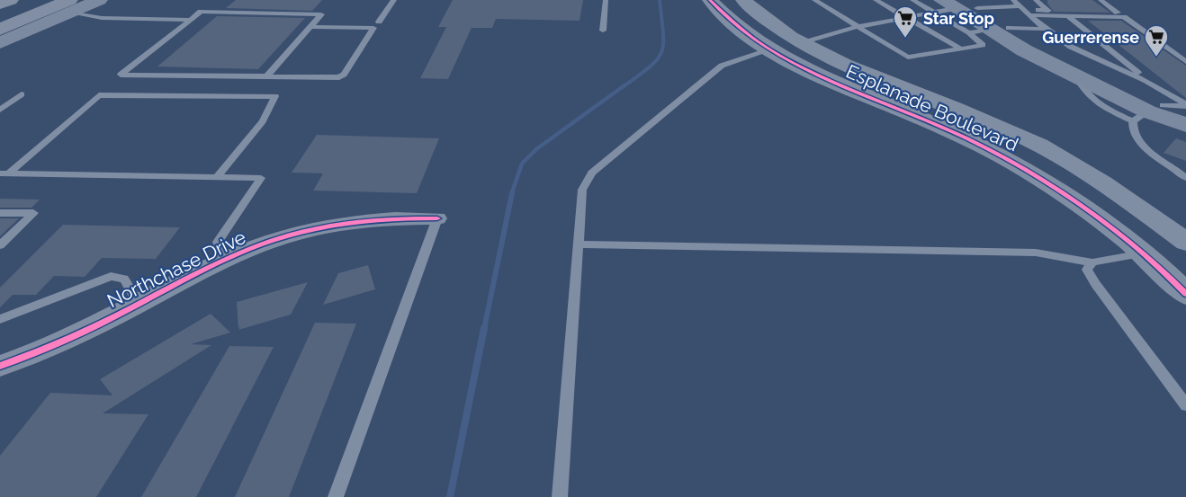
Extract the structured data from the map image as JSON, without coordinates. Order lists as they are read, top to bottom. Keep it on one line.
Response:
{"streets":{"street":["Esplanade Boulevard","Northchase Drive"]},"places":{"supermarket":["Star Stop","Guerrerense"]}}
